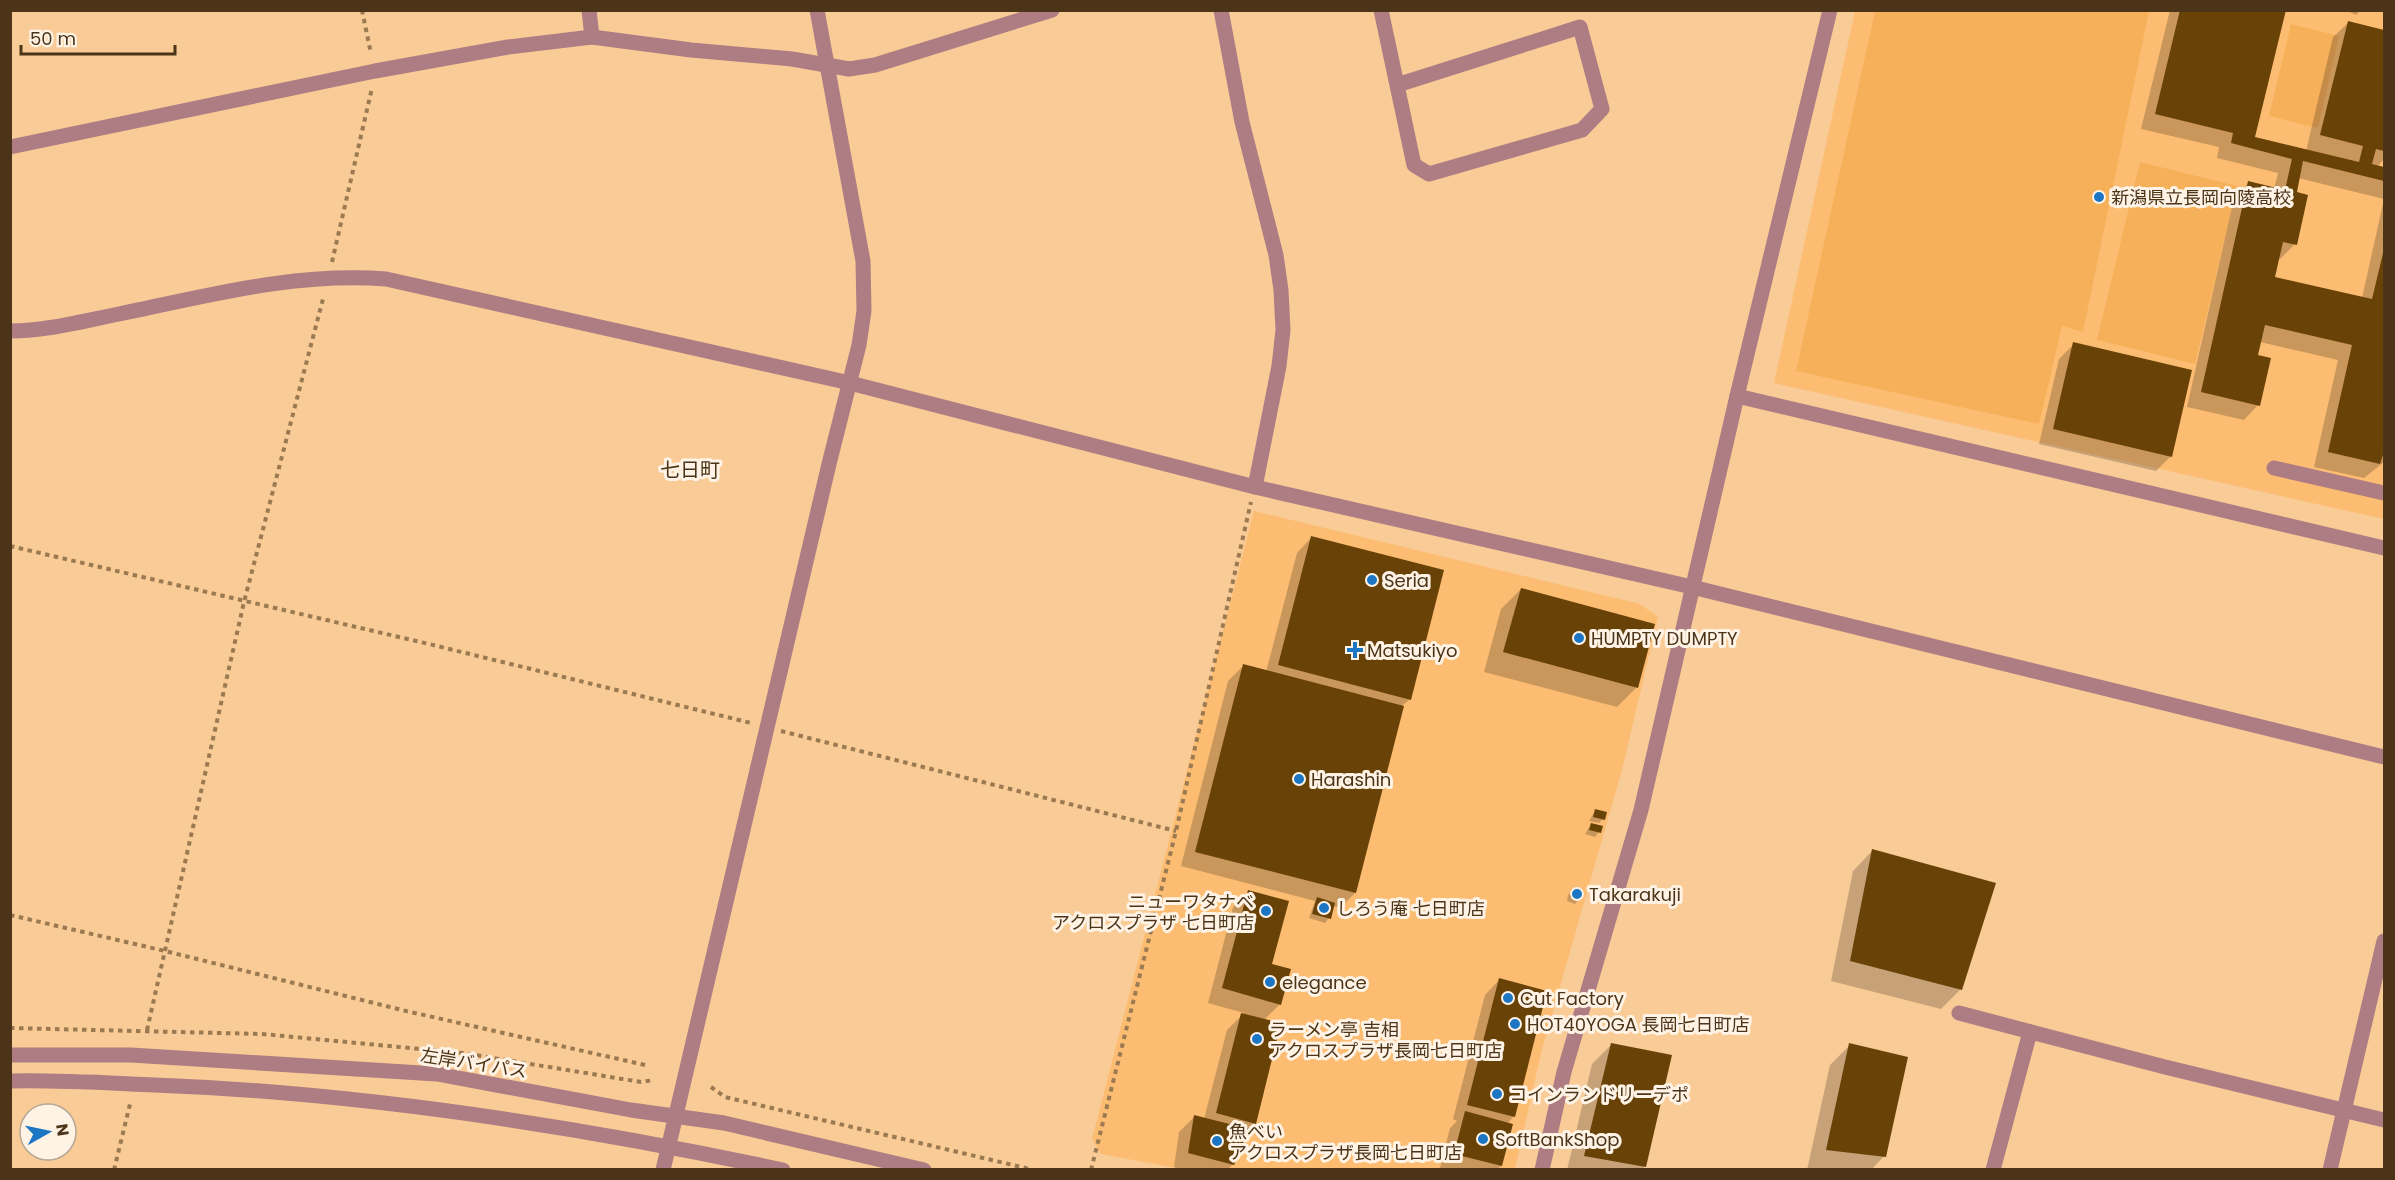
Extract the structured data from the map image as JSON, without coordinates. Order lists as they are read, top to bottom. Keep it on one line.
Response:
{"streets":{"street":["左岸バイパス"]},"districts":["七日町"],"places":{"other":["新潟県立長岡向陵高校","Seria","HUMPTY DUMPTY","Harashin","Takarakuji","しろう庵 七日町店","ニューワタナベ アクロスプラザ 七日町店","elegance","Cut Factory","HOT40YOGA 長岡七日町店","ラーメン亭 吉相 アクロスプラザ長岡七日町店","コインランドリーデポ","SoftBankShop","魚べい アクロスプラザ長岡七日町店"],"health":["Matsukiyo"]},"scale_bar":"50 m","north":"right"}
